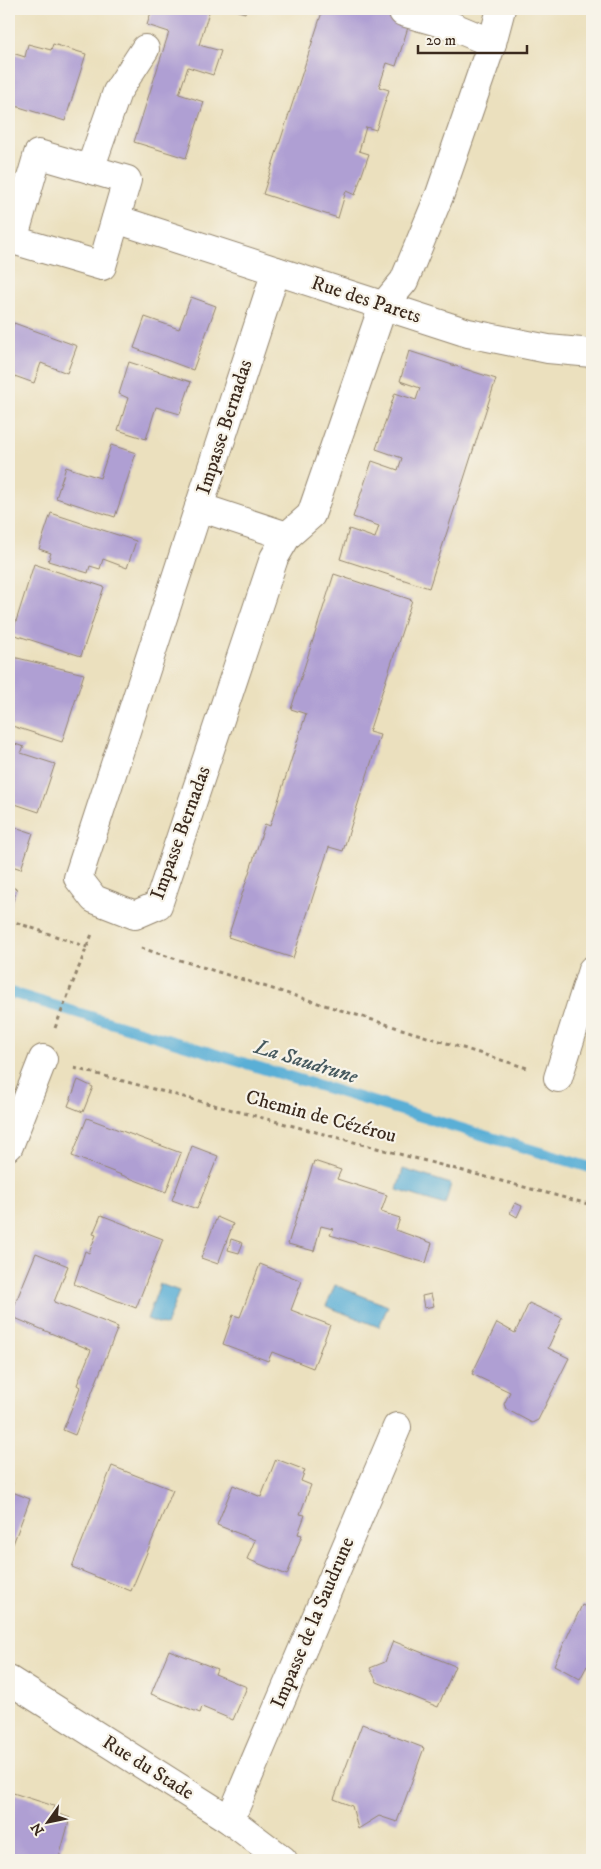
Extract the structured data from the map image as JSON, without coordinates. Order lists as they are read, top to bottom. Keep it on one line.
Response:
{"streets":{"street":["Rue des Parets","Impasse Bernadas","Impasse de la Saudrune","Rue du Stade"],"path":["Chemin de Cézérou"]},"crossings":[["Rue des Parets","Impasse Bernadas"],["Impasse de la Saudrune","Rue du Stade"]],"water":["La Saudrune"],"scale_bar":"20 m","north":"bottom left"}
